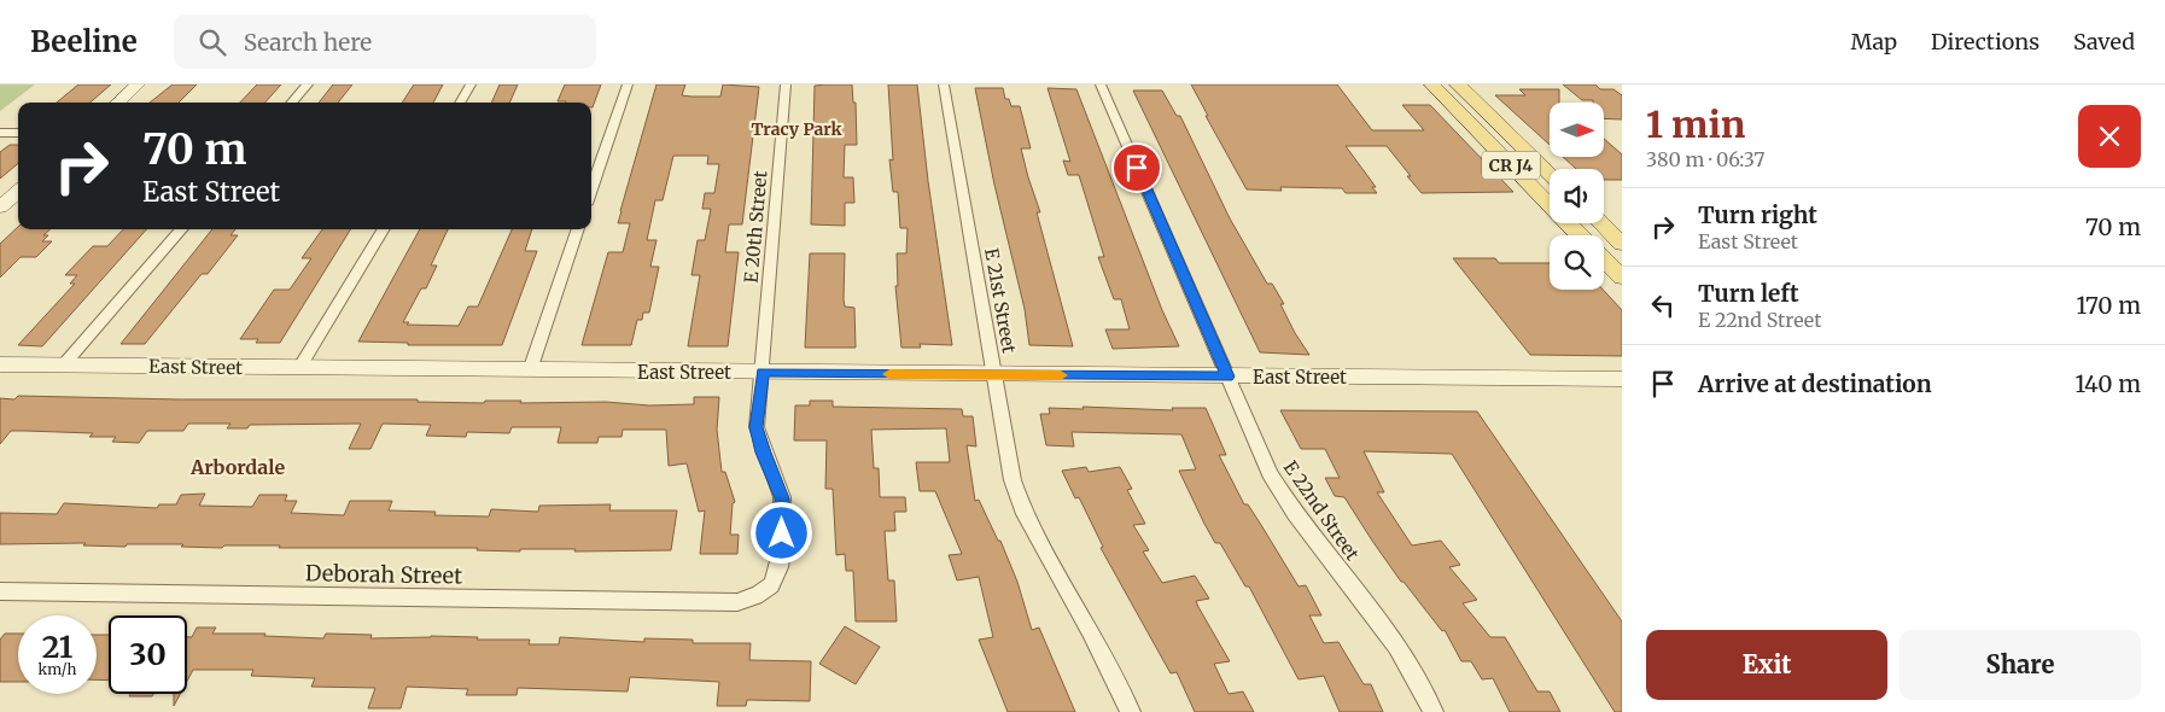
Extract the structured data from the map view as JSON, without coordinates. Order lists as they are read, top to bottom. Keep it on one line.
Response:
{"streets":{"main road":["CR J4"],"street":["E 20th Street","E 21st Street","East Street","E 22nd Street","Deborah Street"]},"crossings":[["E 20th Street","East Street"],["E 20th Street","Deborah Street"],["E 21st Street","East Street"],["East Street","E 22nd Street"]],"districts":["Tracy Park","Arbordale"],"north":"right","page":{"header":"Beeline","search":"Search here","nav":["Map","Directions","Saved"],"heading":["1 min","380 m · 06:37"],"turn":["70 m","East Street"],"list":[{"name":"Turn right","note":"East Street","value":"70 m"},{"name":"Turn left","note":"E 22nd Street","value":"170 m"},{"name":"Arrive at destination","value":"140 m"}],"speed":"21 km/h","limit":"30","buttons":["Exit","Share"]}}
